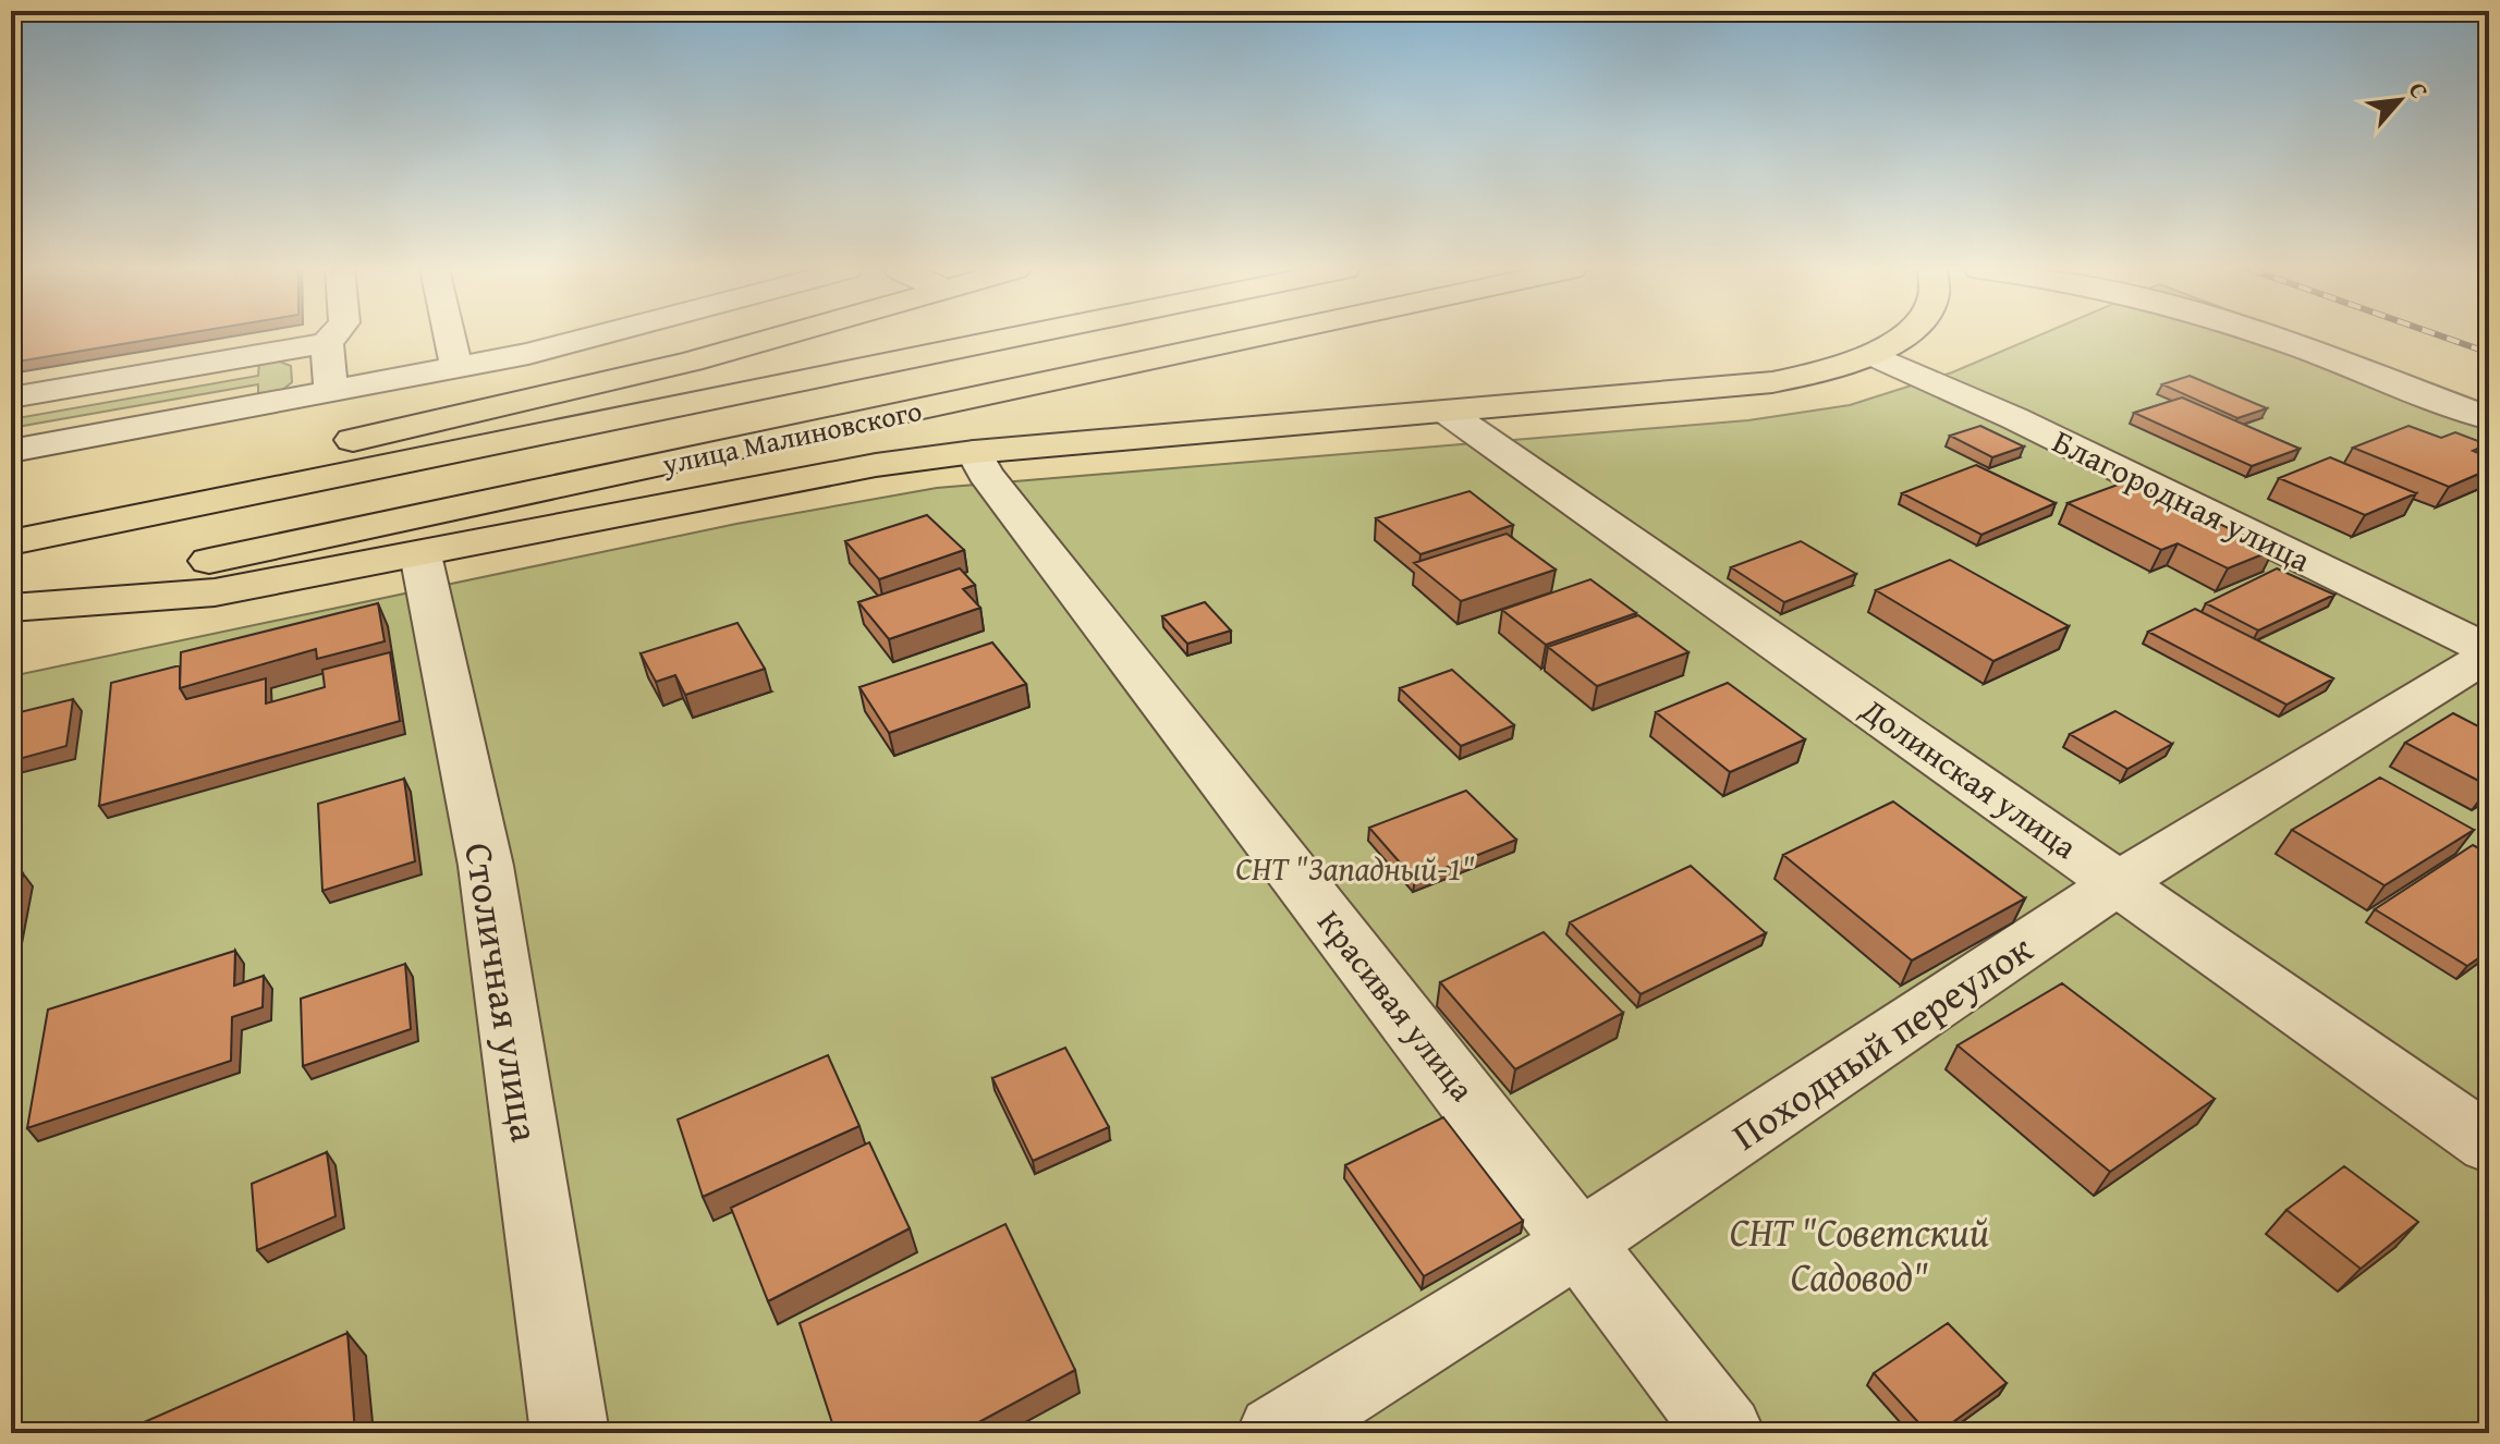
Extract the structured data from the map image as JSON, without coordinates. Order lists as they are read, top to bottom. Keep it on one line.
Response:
{"streets":{"highway":["улица Малиновского"],"street":["Благородная улица","Долинская улица","Столичная улица","Красивая улица","Походный переулок"]},"crossings":[["Благородная улица","Походный переулок"],["Долинская улица","Походный переулок"],["Красивая улица","Походный переулок"]],"parks":["СНТ \"Западный-1\"","СНТ \"Советский Садовод\""],"north":"top right"}
